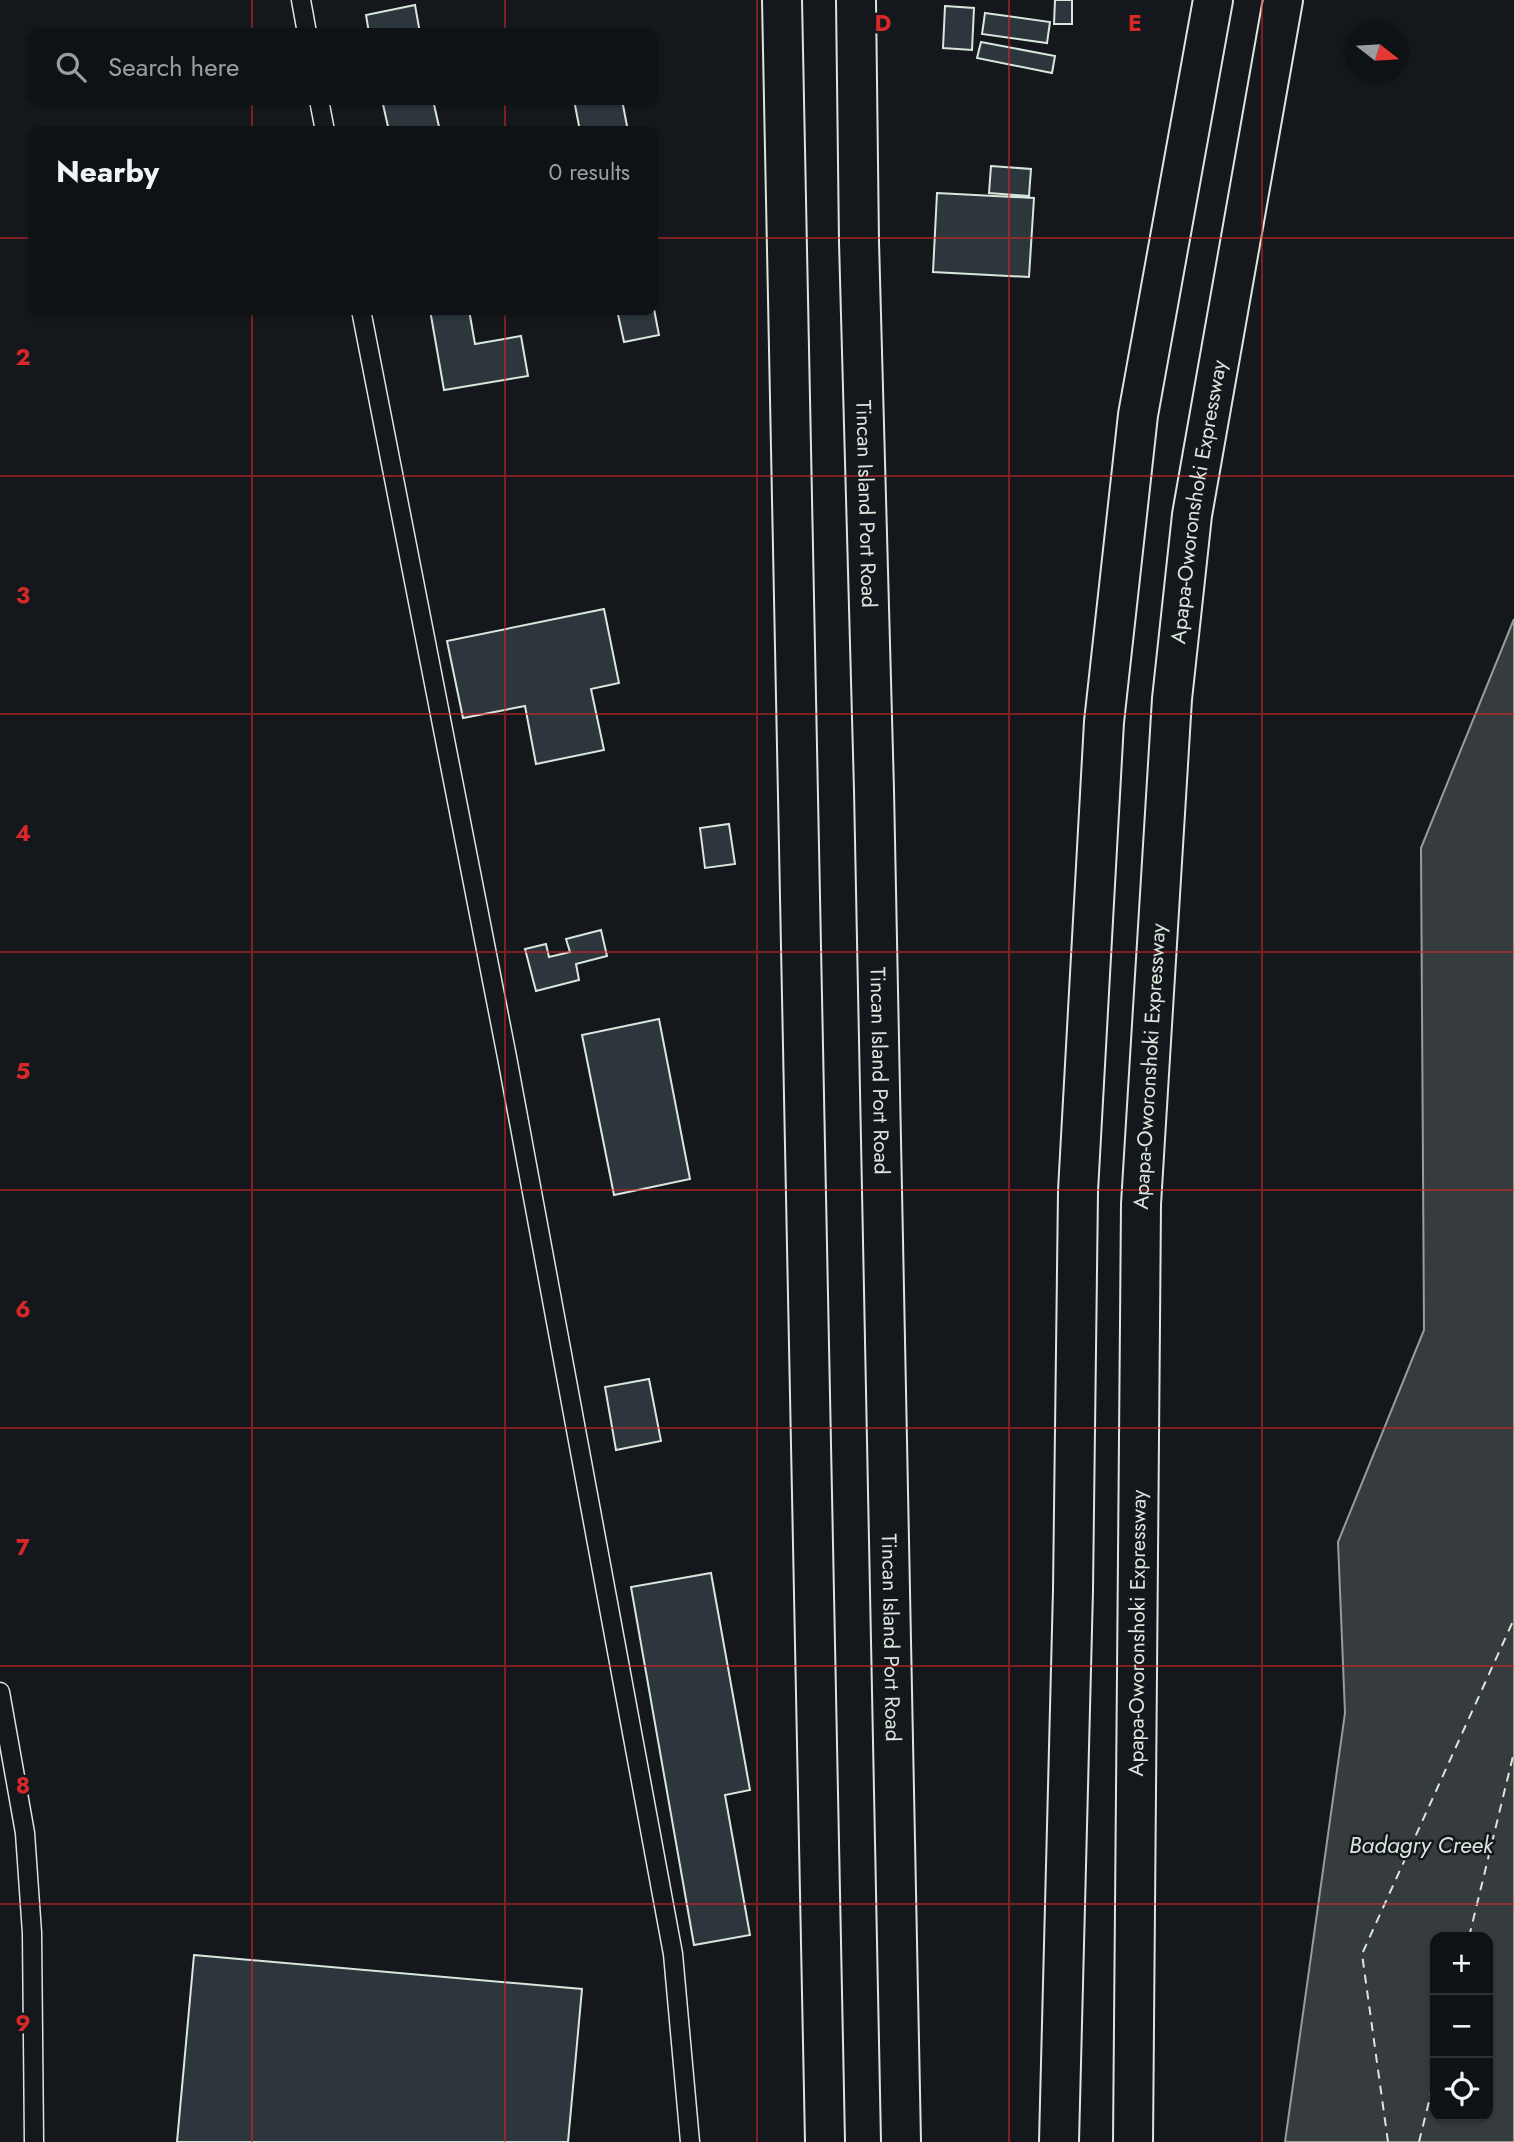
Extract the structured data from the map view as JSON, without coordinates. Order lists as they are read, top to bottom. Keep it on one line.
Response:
{"streets":{"main road":["Apapa-Oworonshoki Expressway","Tincan Island Port Road"]},"water":["Badagry Creek"],"north":"right","page":{"search":"Search here","heading":["Nearby","0 results"],"map_buttons":["+","−"]},"grid":{"columns":["D","E"],"rows":["2","3","4","5","6","7","8","9"]}}
